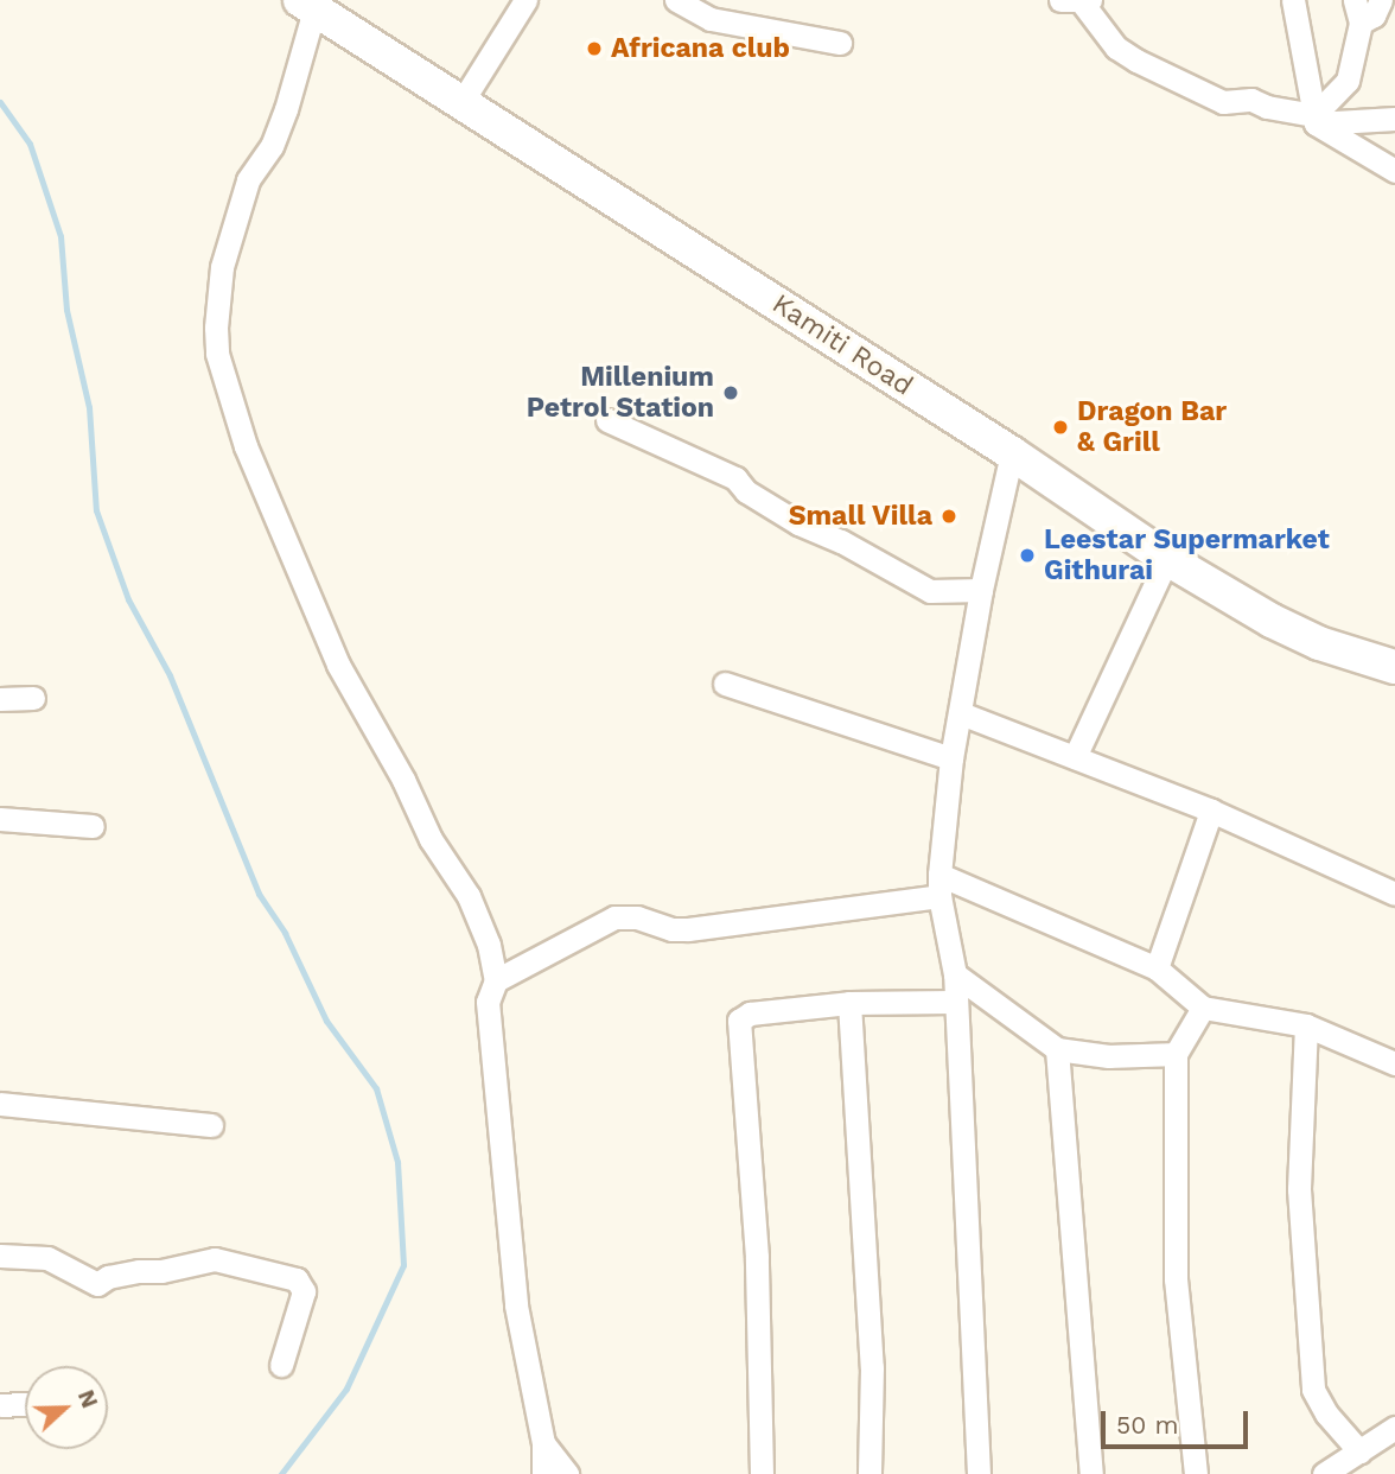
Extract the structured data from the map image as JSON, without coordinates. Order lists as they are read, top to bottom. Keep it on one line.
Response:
{"streets":{"main road":["Kamiti Road"]},"places":["Africana club","Millenium Petrol Station","Dragon Bar & Grill","Small Villa","Leestar Supermarket Githurai"],"scale_bar":"50 m","north":"right"}
